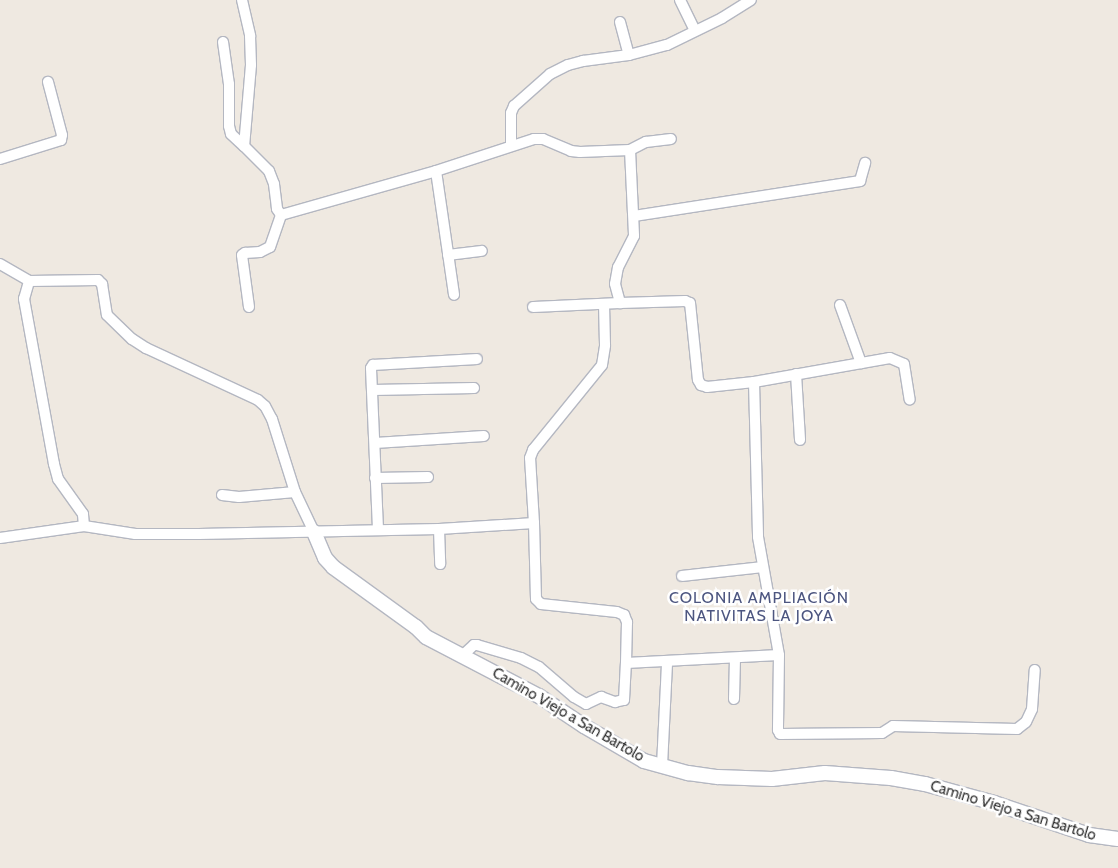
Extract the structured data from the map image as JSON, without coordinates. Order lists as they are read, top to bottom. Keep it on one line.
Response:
{"streets":{"street":["Camino Viejo a San Bartolo"]},"districts":["COLONIA AMPLIACIÓN NATIVITAS LA JOYA"]}
